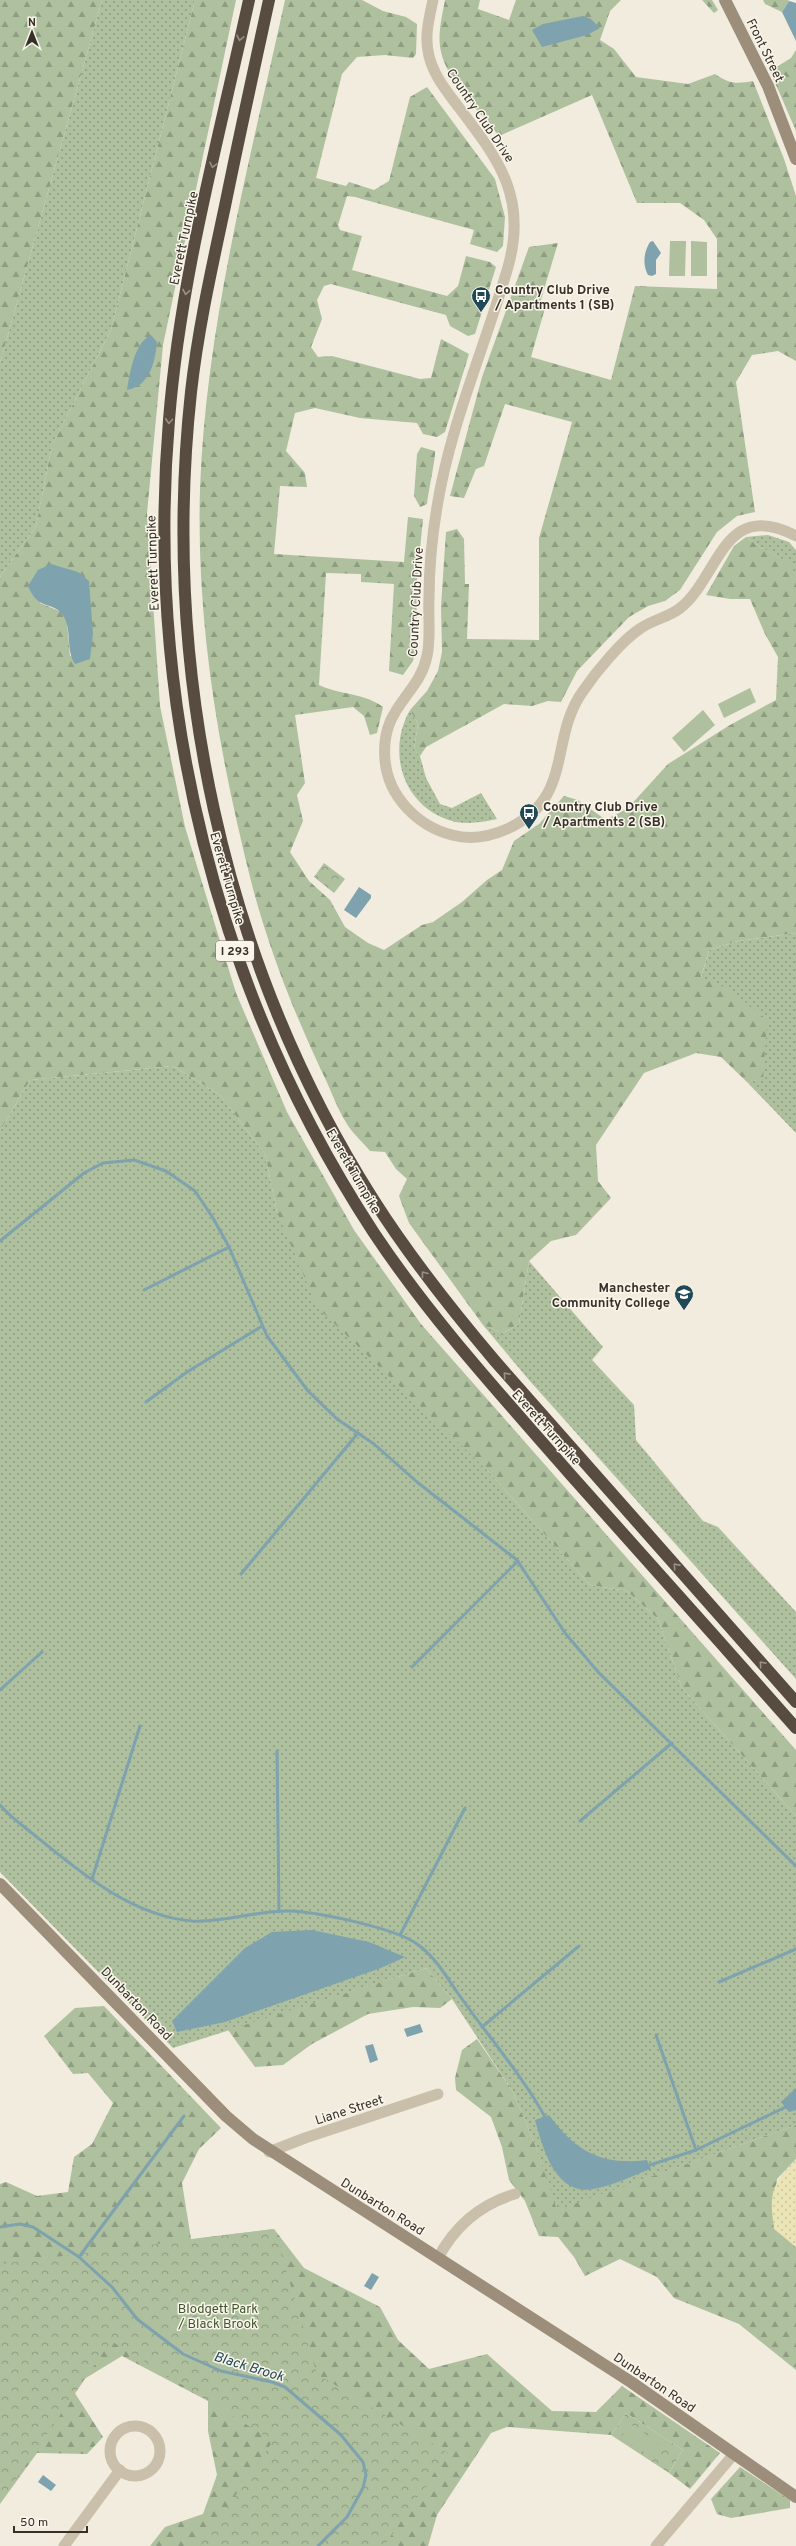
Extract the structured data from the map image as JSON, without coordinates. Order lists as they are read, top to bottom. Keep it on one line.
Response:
{"streets":{"highway":["Everett Turnpike","I 293"],"street":["Front Street","Country Club Drive","Dunbarton Road","Liane Street"]},"crossings":[["Dunbarton Road","Liane Street"]],"water":["Black Brook"],"parks":["Blodgett Park / Black Brook"],"places":{"bus stop":["Country Club Drive / Apartments 1 (SB)","Country Club Drive / Apartments 2 (SB)"],"school or university":["Manchester Community College"]},"scale_bar":"50 m","north":"top"}
